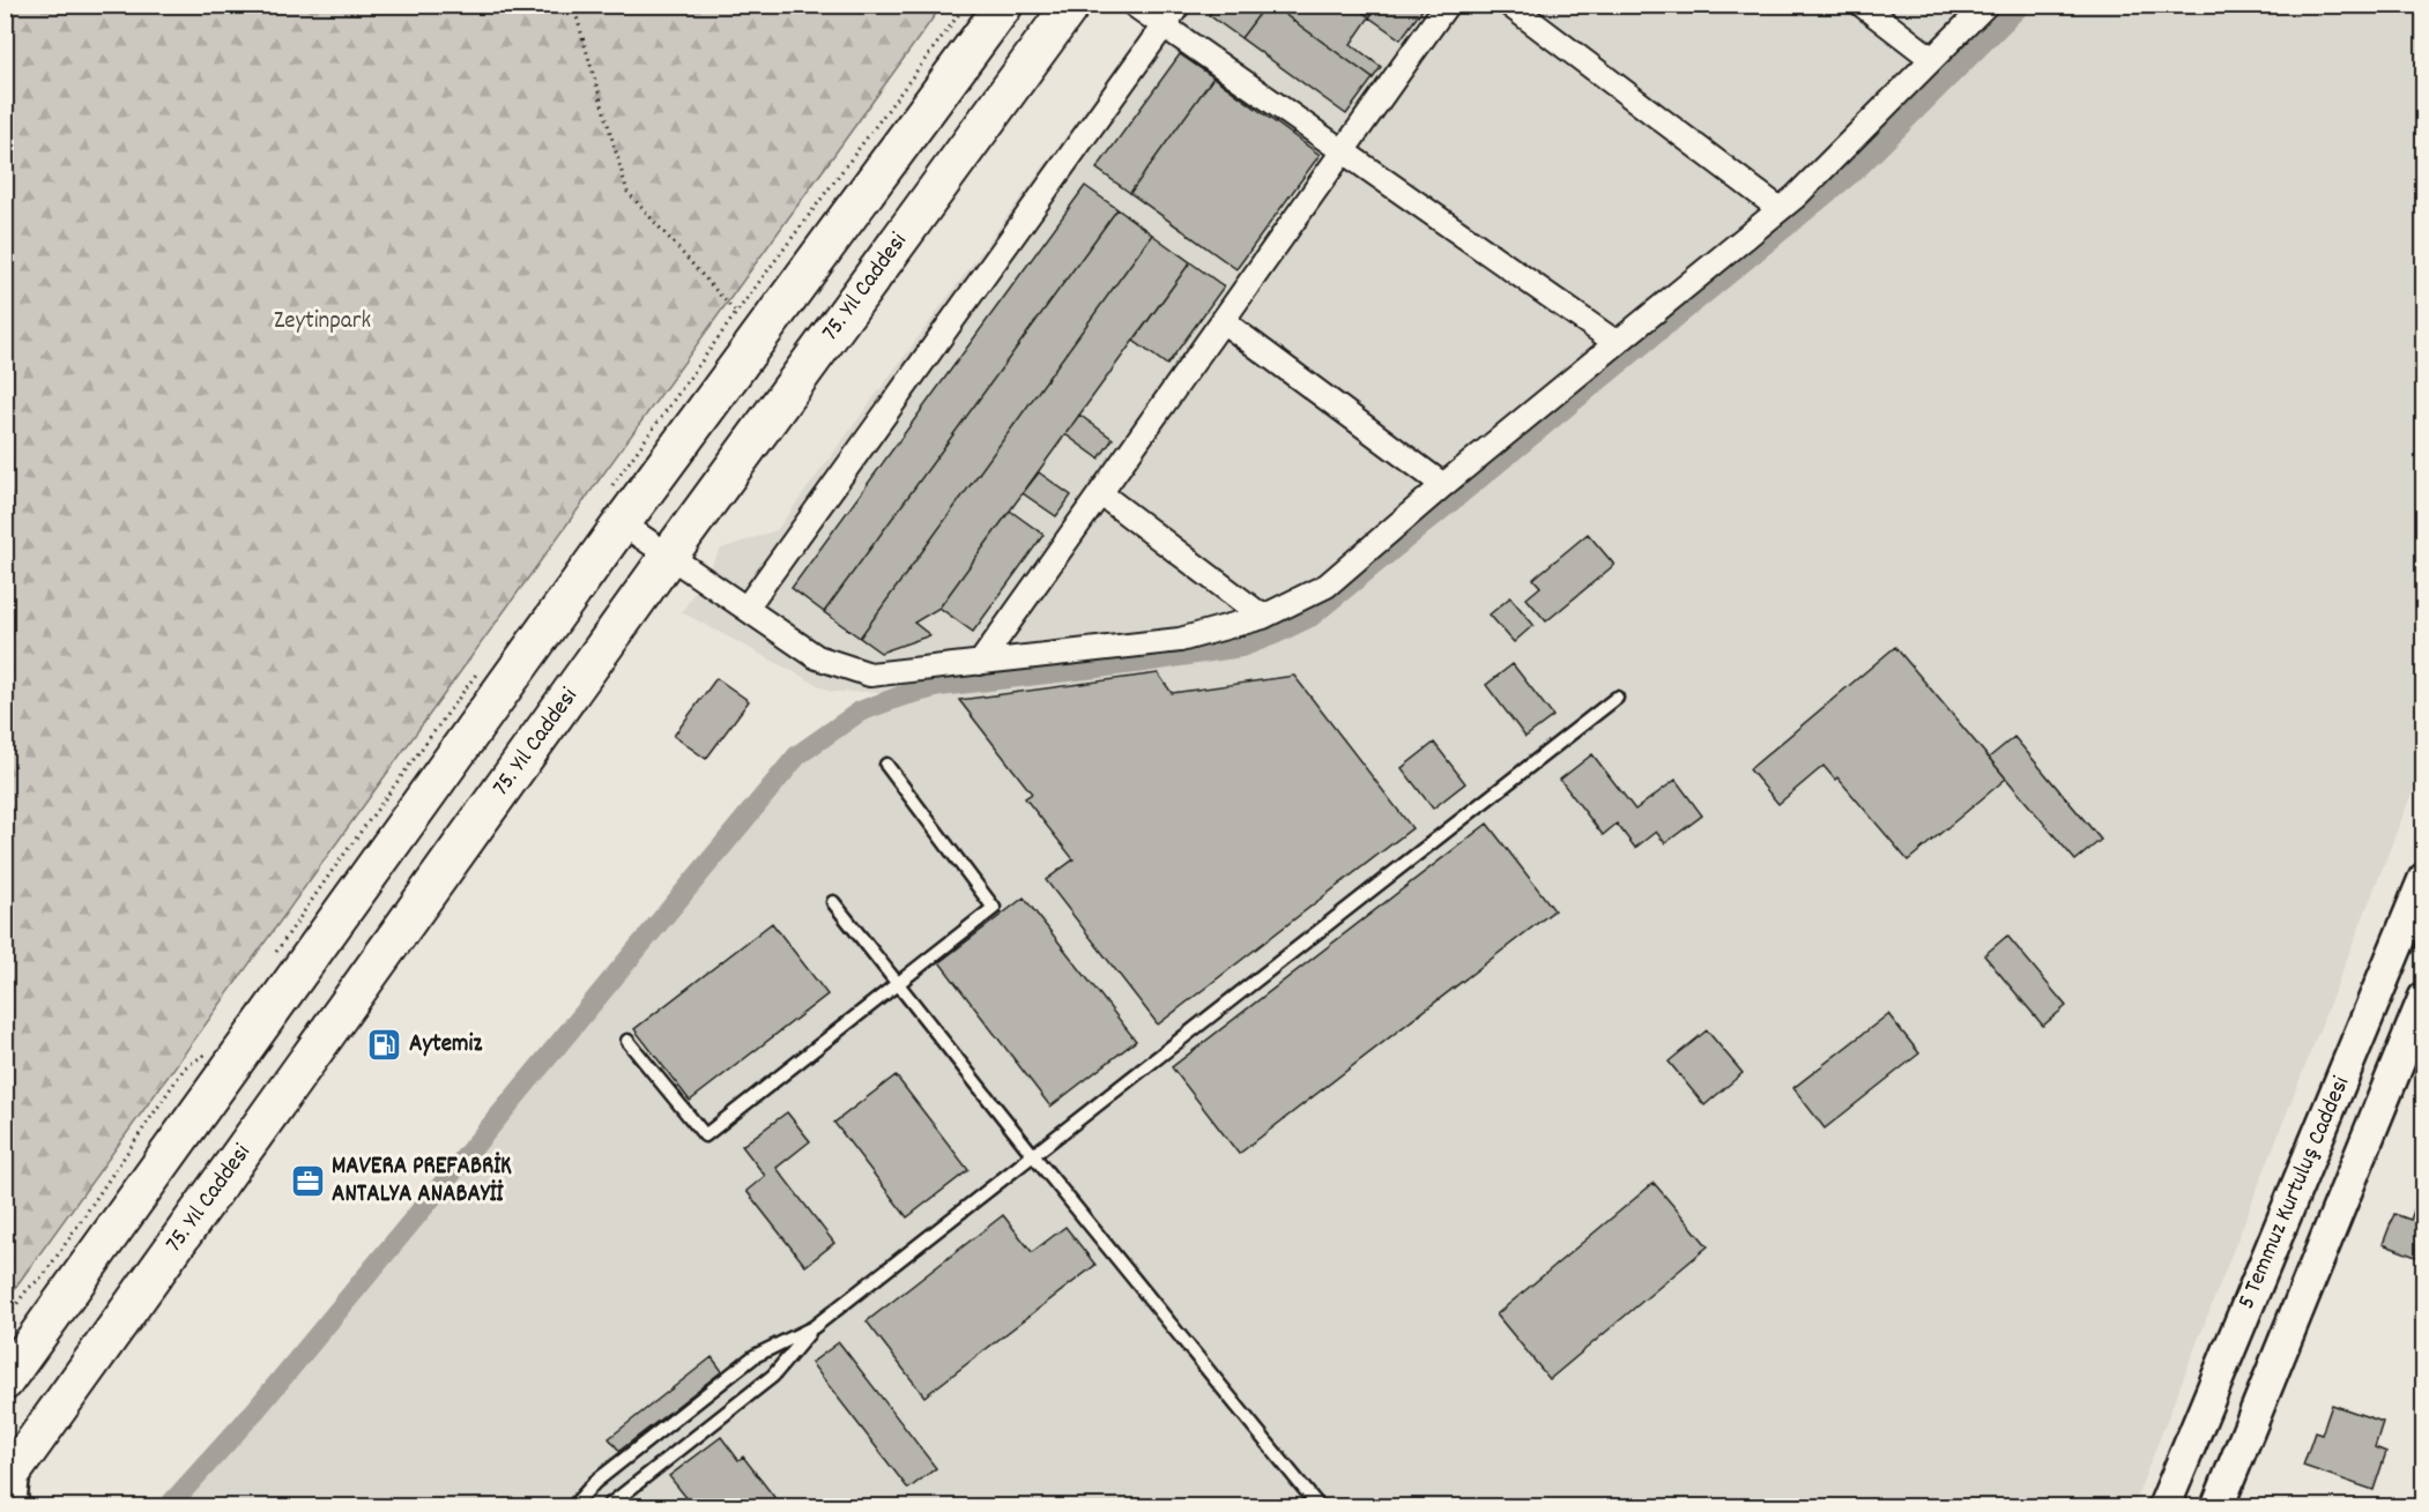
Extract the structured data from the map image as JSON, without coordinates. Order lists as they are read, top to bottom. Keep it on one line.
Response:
{"streets":{"main road":["75. Yıl Caddesi","5 Temmuz Kurtuluş Caddesi"]},"parks":["Zeytinpark"],"places":{"fuel station":["Aytemiz"],"office":["MAVERA PREFABRİK ANTALYA ANABAYİİ"]}}
